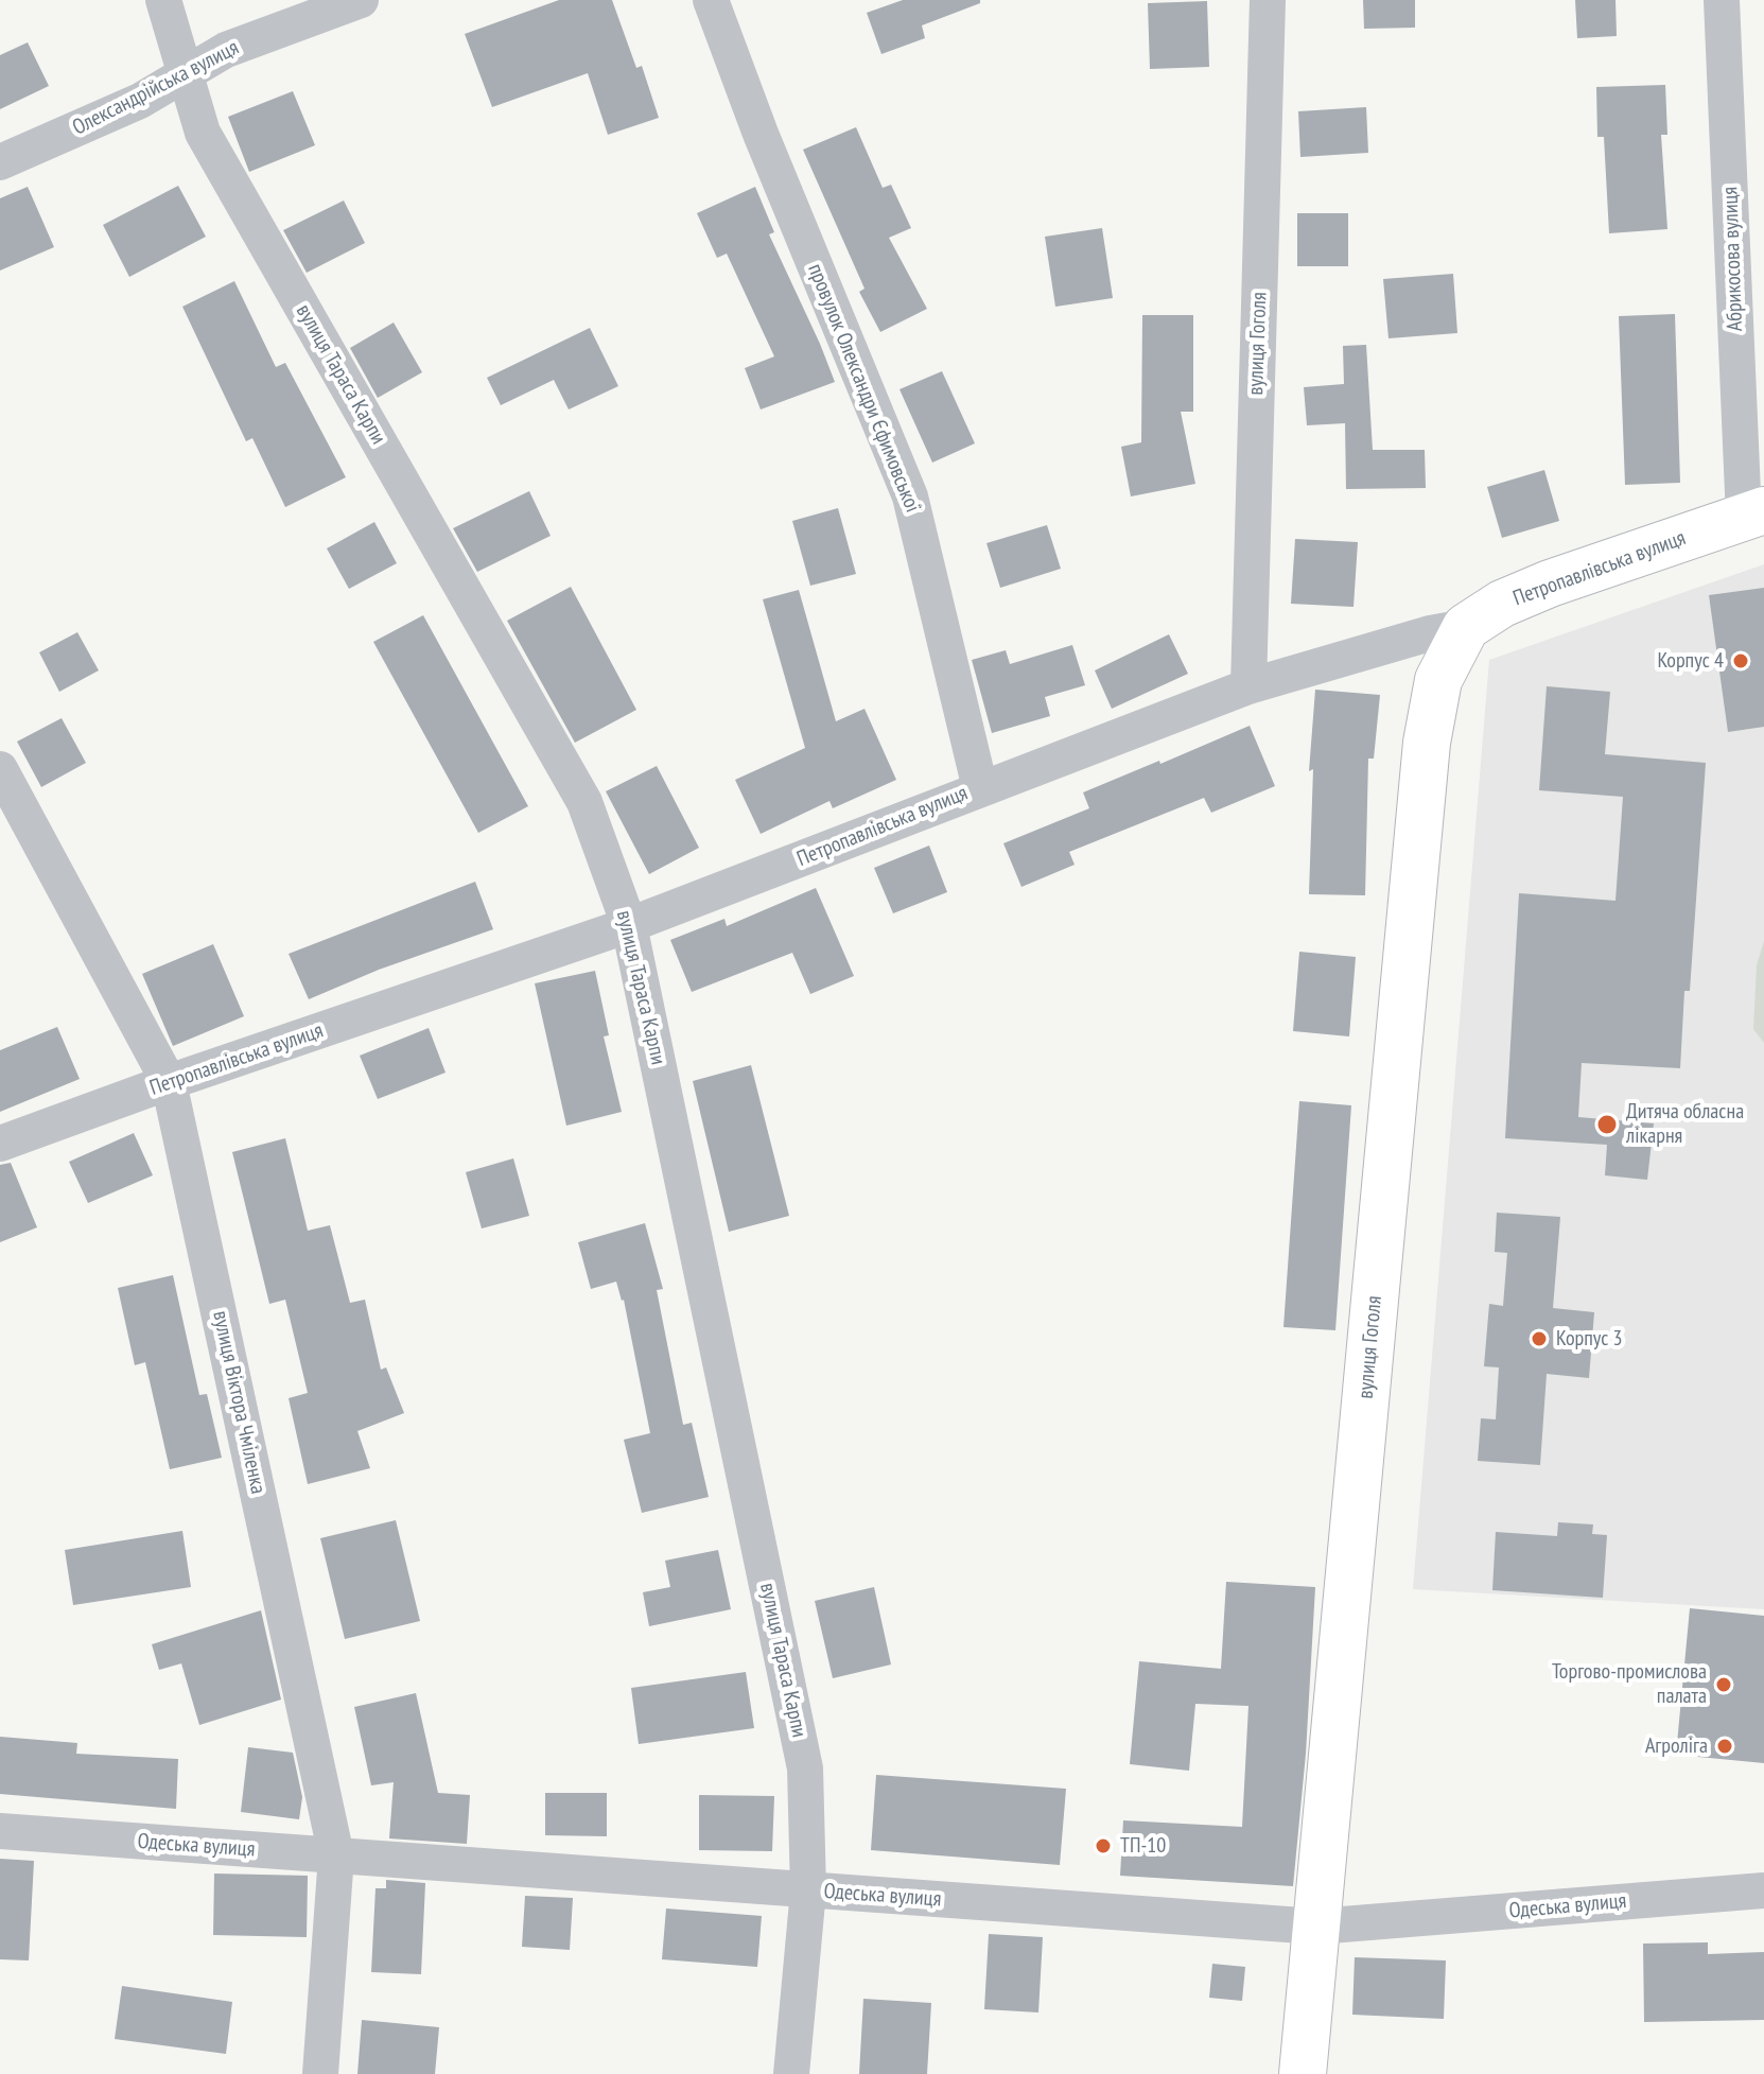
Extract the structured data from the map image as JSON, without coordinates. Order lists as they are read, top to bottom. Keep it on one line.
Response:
{"streets":{"main road":["вулиця Гоголя","Петропавлівська вулиця"],"street":["Олександрійська вулиця","Абрикосова вулиця","вулиця Тараса Карпи","провулок Олександри Єфимовської","вулиця Віктора Чміленка","Одеська вулиця"]},"crossings":[["Олександрійська вулиця","вулиця Тараса Карпи"],["Абрикосова вулиця","Петропавлівська вулиця"],["вулиця Гоголя","Петропавлівська вулиця"],["вулиця Гоголя","Одеська вулиця"],["вулиця Тараса Карпи","Петропавлівська вулиця"],["вулиця Тараса Карпи","Одеська вулиця"],["провулок Олександри Єфимовської","Петропавлівська вулиця"],["Петропавлівська вулиця","вулиця Віктора Чміленка"],["вулиця Віктора Чміленка","Одеська вулиця"]],"places":["Корпус 4","Дитяча обласна лікарня","Корпус 3","Торгово-промислова палата","Агроліга","ТП-10"]}
